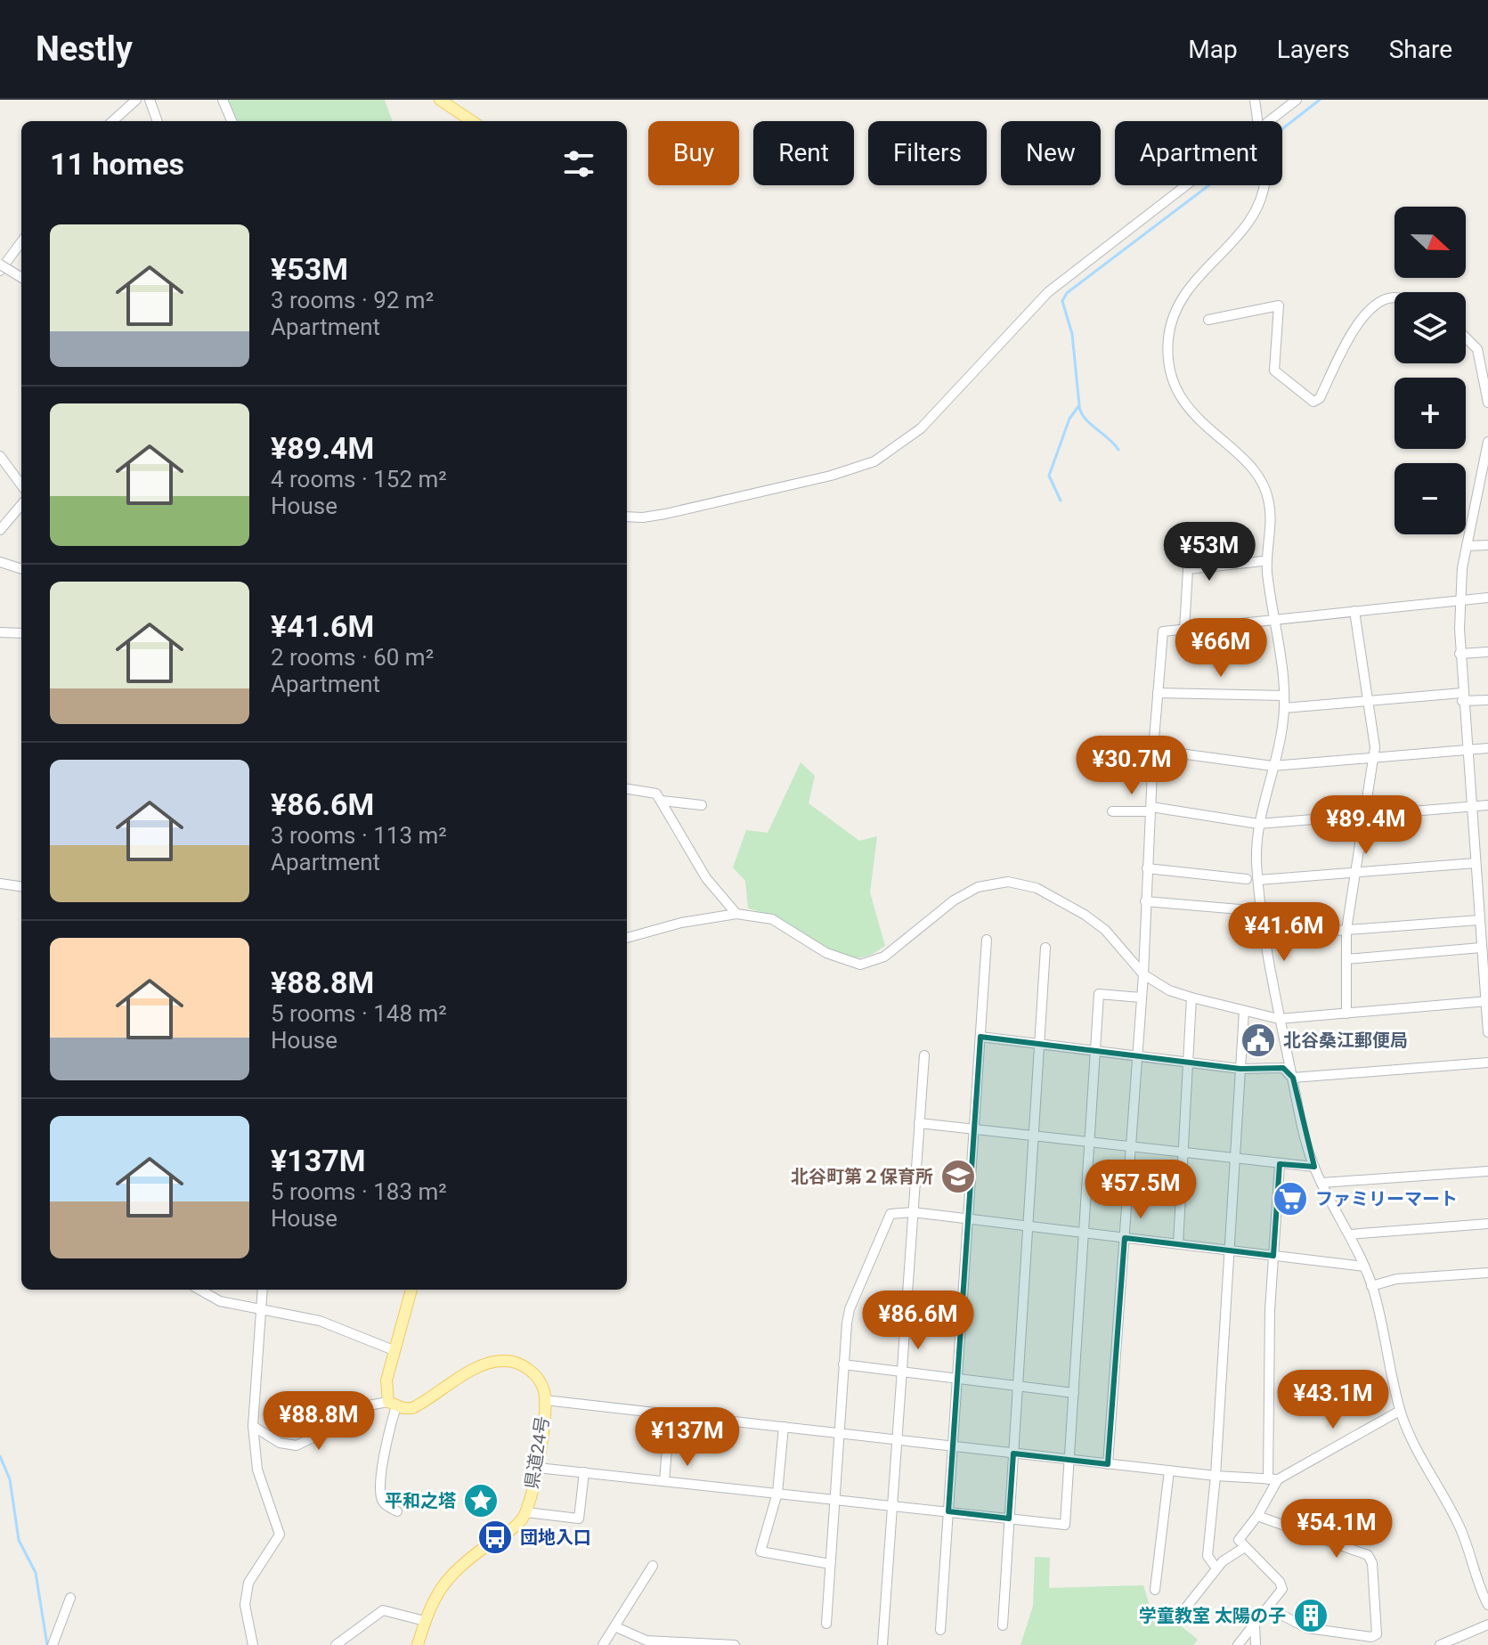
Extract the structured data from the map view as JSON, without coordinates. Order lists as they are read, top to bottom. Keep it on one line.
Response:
{"streets":{"main road":["県道24号"]},"places":{"public building":["北谷桑江郵便局"],"school or university":["北谷町第２保育所"],"supermarket":["ファミリーマート"],"place":["平和之塔"],"bus stop":["団地入口"],"building":["学童教室 太陽の子"]},"north":"right","page":{"header":"Nestly","nav":["Map","Layers","Share"],"chip":["Buy","Rent","Filters","New","Apartment"],"heading":"11 homes","map_buttons":["+","−"],"list":[{"name":"¥53M","note":"3 rooms · 92 m² · Apartment"},{"name":"¥89.4M","note":"4 rooms · 152 m² · House"},{"name":"¥41.6M","note":"2 rooms · 60 m² · Apartment"},{"name":"¥86.6M","note":"3 rooms · 113 m² · Apartment"},{"name":"¥88.8M","note":"5 rooms · 148 m² · House"},{"name":"¥137M","note":"5 rooms · 183 m² · House"}],"price":["¥53M","¥66M","¥30.7M","¥89.4M","¥41.6M","¥57.5M","¥86.6M","¥43.1M","¥88.8M","¥137M","¥54.1M"]}}
